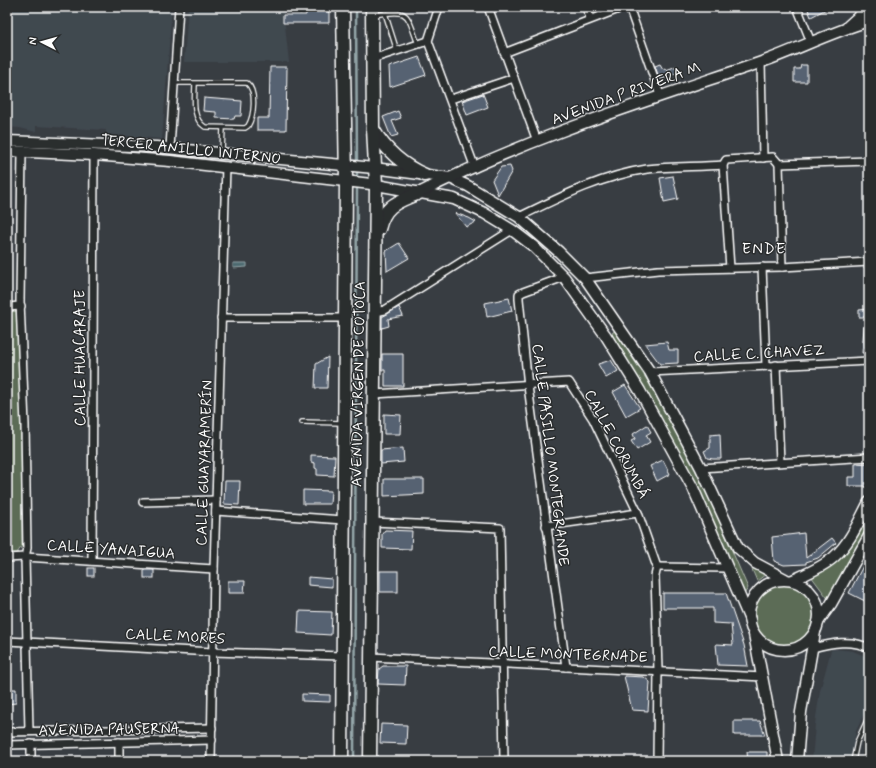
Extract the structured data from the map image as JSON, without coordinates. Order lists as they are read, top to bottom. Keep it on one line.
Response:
{"streets":{"main road":["AVENIDA P RIVERA M","TERCER ANILLO INTERNO","AVENIDA VIRGEN DE COTOCA"],"street":["CALLE C. CHAVEZ","CALLE HUACARAJE","CALLE CORUMBÁ","CALLE PASILLO MONTEGRANDE","CALLE GUAYARAMERÍN","CALLE YANAIGUA","CALLE MORES","CALLE MONTEGRNADE","AVENIDA PAUSERNA"]},"crossings":[["AVENIDA P RIVERA M","TERCER ANILLO INTERNO"],["TERCER ANILLO INTERNO","CALLE HUACARAJE"],["TERCER ANILLO INTERNO","AVENIDA VIRGEN DE COTOCA"],["TERCER ANILLO INTERNO","CALLE PASILLO MONTEGRANDE"],["TERCER ANILLO INTERNO","CALLE GUAYARAMERÍN"],["CALLE HUACARAJE","CALLE YANAIGUA"],["AVENIDA VIRGEN DE COTOCA","CALLE CORUMBÁ"],["AVENIDA VIRGEN DE COTOCA","CALLE MORES"],["AVENIDA VIRGEN DE COTOCA","CALLE MONTEGRNADE"],["CALLE CORUMBÁ","CALLE PASILLO MONTEGRANDE"],["CALLE CORUMBÁ","CALLE MONTEGRNADE"],["CALLE PASILLO MONTEGRANDE","CALLE MONTEGRNADE"],["CALLE GUAYARAMERÍN","CALLE YANAIGUA"],["CALLE GUAYARAMERÍN","CALLE MORES"],["CALLE GUAYARAMERÍN","AVENIDA PAUSERNA"]],"districts":["ENDE"],"north":"left"}
